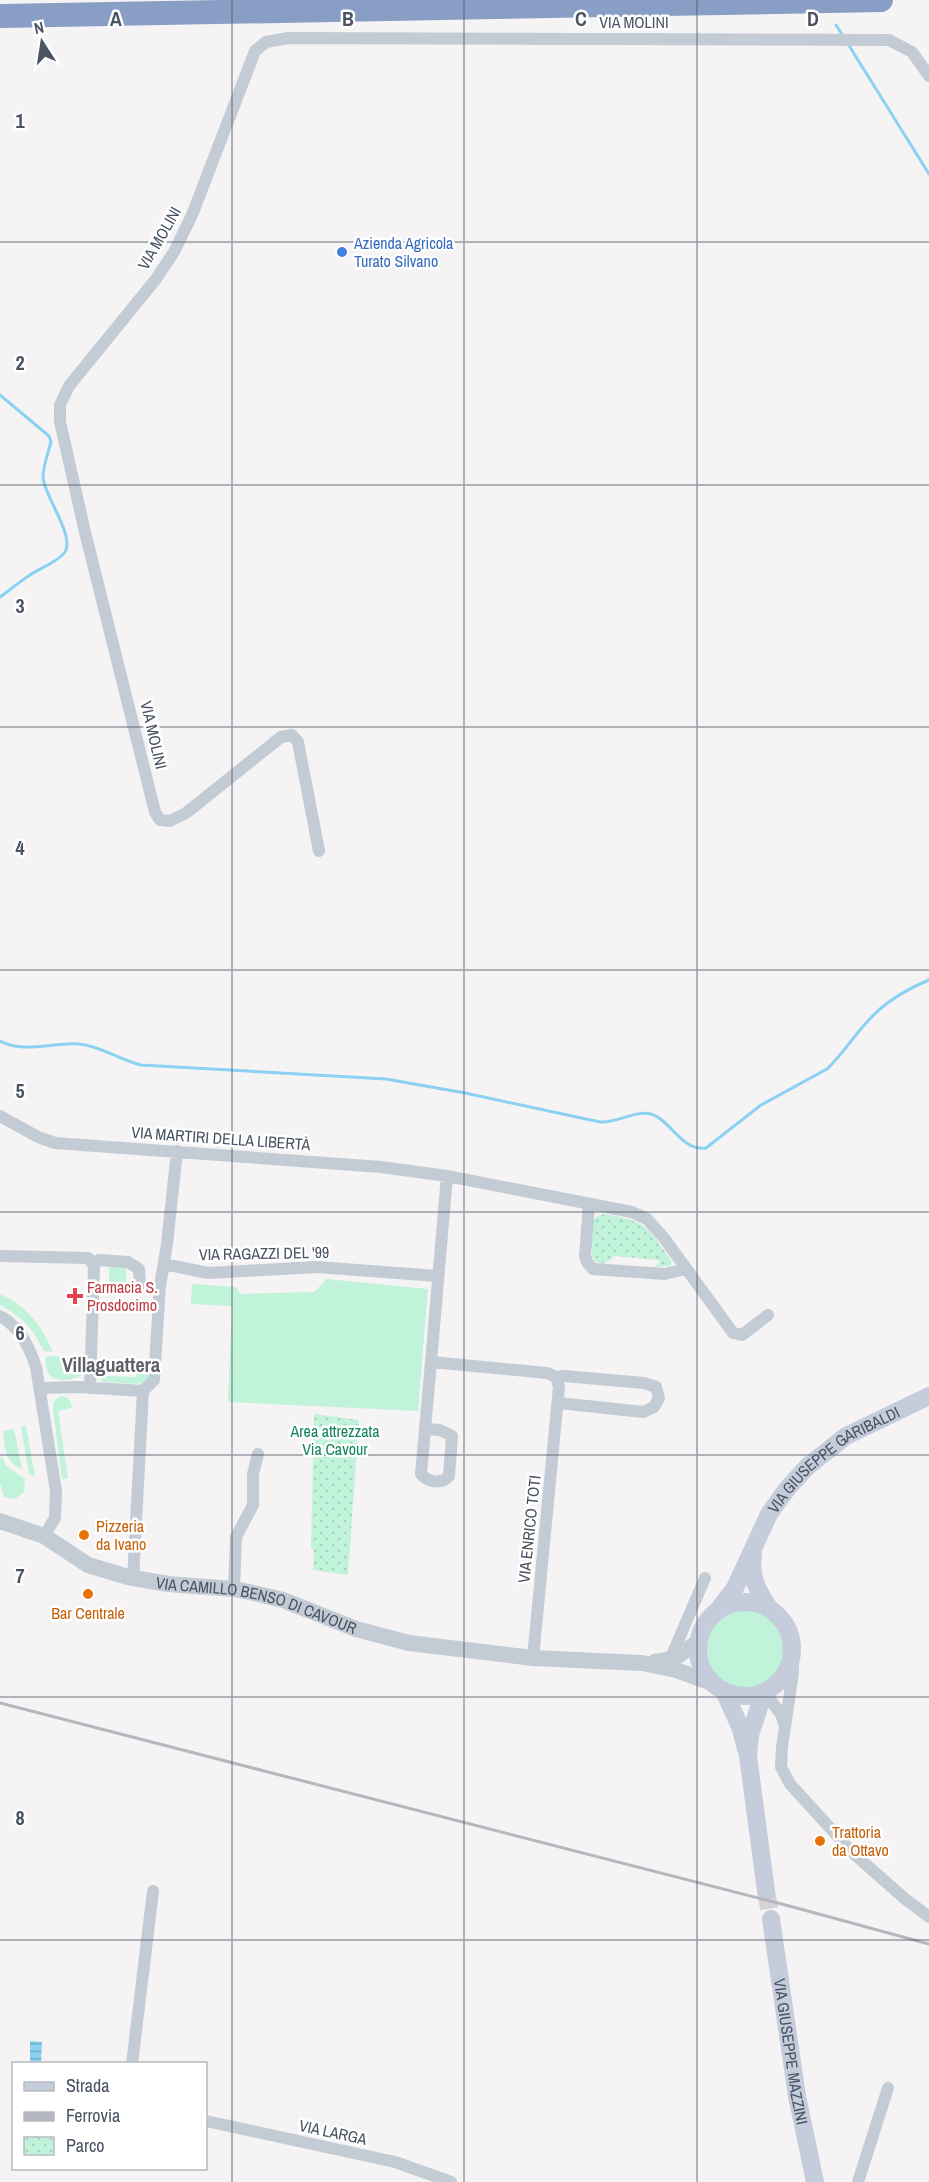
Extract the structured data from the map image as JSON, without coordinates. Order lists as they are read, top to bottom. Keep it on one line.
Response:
{"streets":{"main road":["VIA GIUSEPPE GARIBALDI","VIA GIUSEPPE MAZZINI"],"street":["VIA MOLINI","VIA MARTIRI DELLA LIBERTÀ","VIA RAGAZZI DEL '99","VIA ENRICO TOTI","VIA CAMILLO BENSO DI CAVOUR","VIA LARGA"]},"crossings":[["VIA ENRICO TOTI","VIA CAMILLO BENSO DI CAVOUR"]],"districts":["Villaguattera"],"parks":["Area attrezzata Via Cavour"],"places":{"other":["Azienda Agricola Turato Silvano","Pizzeria da Ivano","Bar Centrale","Trattoria da Ottavo"],"health":["Farmacia S. Prosdocimo"]},"legend":["Strada","Ferrovia","Parco"],"north":"top","grid":{"columns":["A","B","C","D"],"rows":["1","2","3","4","5","6","7","8"]}}
